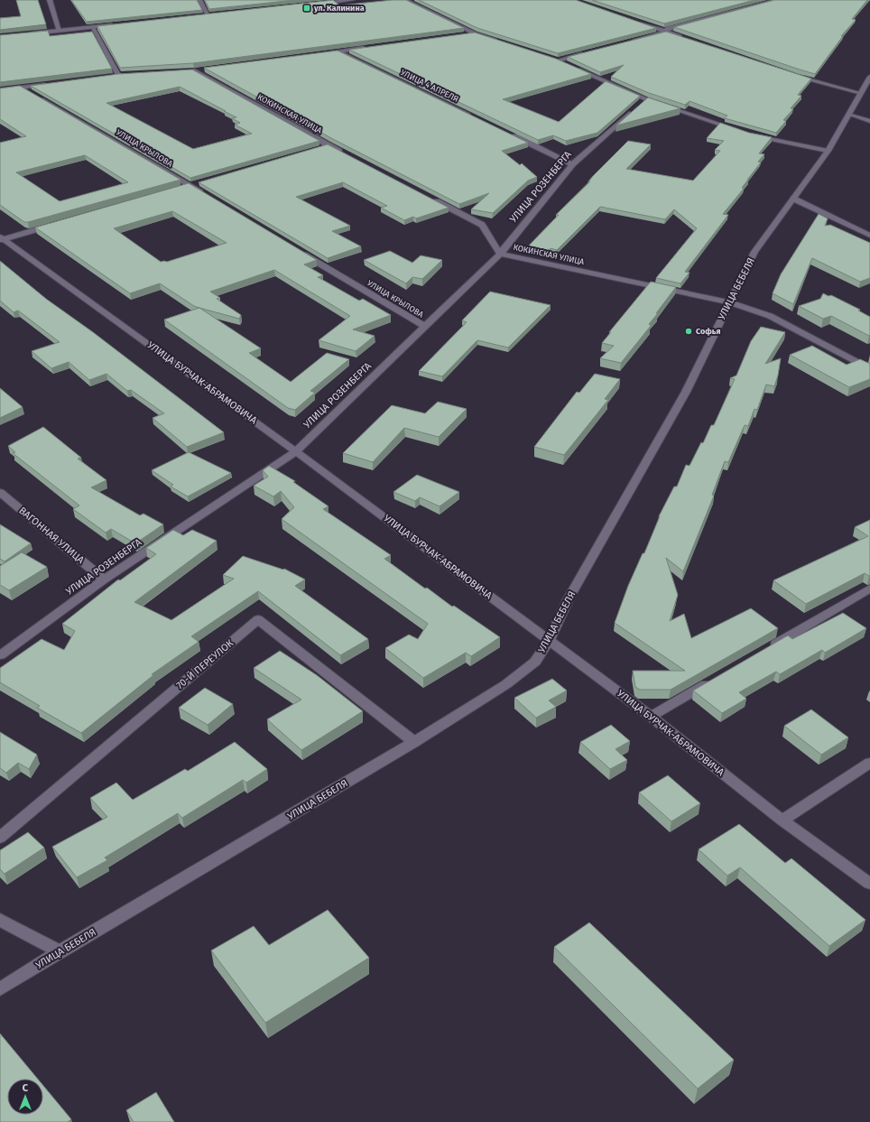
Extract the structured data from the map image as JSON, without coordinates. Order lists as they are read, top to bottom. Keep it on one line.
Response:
{"streets":{"street":["УЛИЦА 4 АПРЕЛЯ","КОКИНСКАЯ УЛИЦА","УЛИЦА КРЫЛОВА","УЛИЦА РОЗЕНБЕРГА","УЛИЦА БЕБЕЛЯ","УЛИЦА БУРЧАК-АБРАМОВИЧА","ВАГОННАЯ УЛИЦА","70-Й ПЕРЕУЛОК"]},"crossings":[["КОКИНСКАЯ УЛИЦА","УЛИЦА РОЗЕНБЕРГА"],["КОКИНСКАЯ УЛИЦА","УЛИЦА БЕБЕЛЯ"],["УЛИЦА КРЫЛОВА","УЛИЦА РОЗЕНБЕРГА"],["УЛИЦА РОЗЕНБЕРГА","УЛИЦА БУРЧАК-АБРАМОВИЧА"],["УЛИЦА РОЗЕНБЕРГА","ВАГОННАЯ УЛИЦА"],["УЛИЦА БЕБЕЛЯ","УЛИЦА БУРЧАК-АБРАМОВИЧА"],["УЛИЦА БЕБЕЛЯ","70-Й ПЕРЕУЛОК"]],"places":{"transit":["ул. Калинина"],"other":["Софья"]},"north":"top"}
